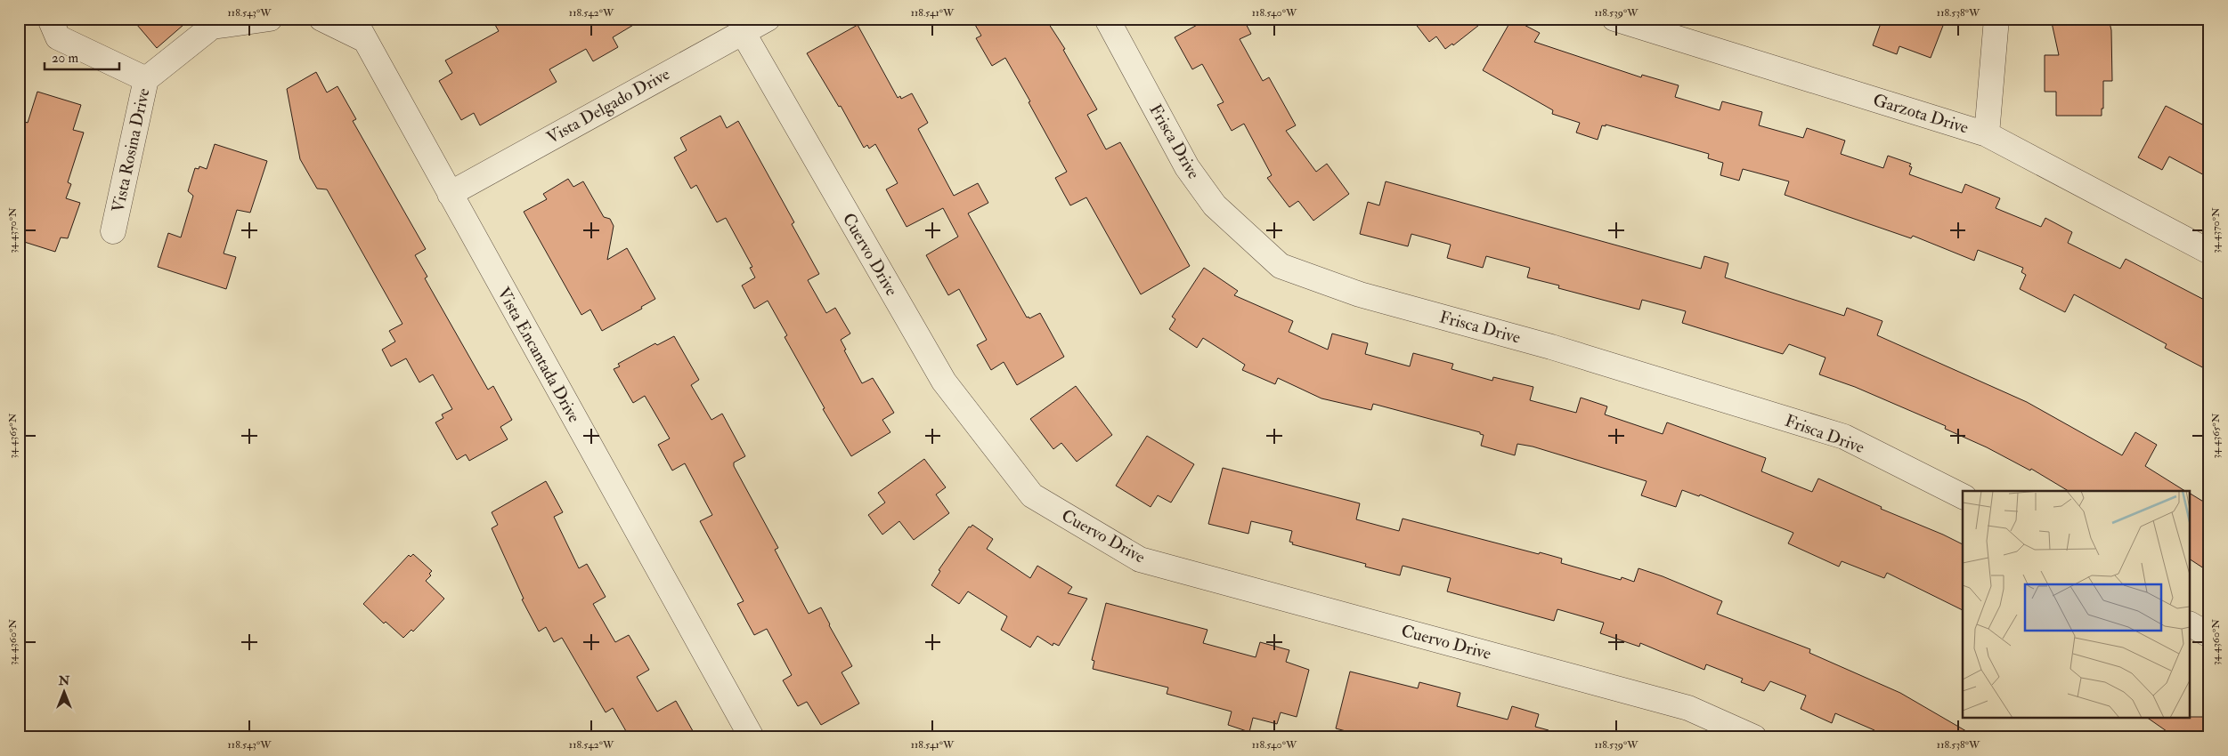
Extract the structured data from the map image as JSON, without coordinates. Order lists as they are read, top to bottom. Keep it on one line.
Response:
{"streets":{"street":["Vista Delgado Drive","Garzota Drive","Frisca Drive","Vista Rosina Drive","Cuervo Drive","Vista Encantada Drive"]},"crossings":[["Vista Delgado Drive","Cuervo Drive"],["Vista Delgado Drive","Vista Encantada Drive"]],"scale_bar":"20 m","north":"top","coordinates":["118.543°W","118.542°W","118.541°W","118.540°W","118.539°W","118.538°W","34.4370°N","34.4365°N","34.4360°N"]}
